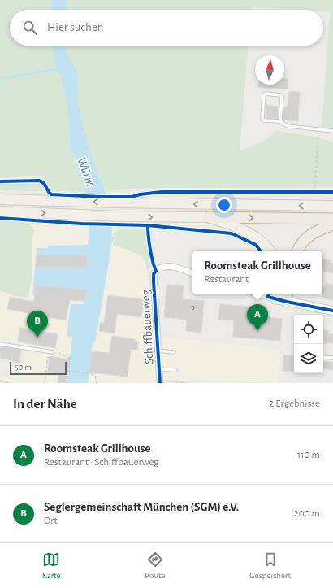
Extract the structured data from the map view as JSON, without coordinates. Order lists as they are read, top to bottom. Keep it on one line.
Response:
{"streets":{"street":["Schiffbauerweg"]},"water":["Würm"],"house_numbers":["2"],"scale_bar":"50 m","north":"top","page":{"search":"Hier suchen","popup":["Roomsteak Grillhouse","Restaurant"],"pins":["A","B"],"scale":"50 m","heading":["In der Nähe","2 Ergebnisse"],"list":[{"mark":"A","name":"Roomsteak Grillhouse","note":"Restaurant · Schiffbauerweg","value":"110 m"},{"mark":"B","name":"Seglergemeinschaft München (SGM) e.V.","note":"Ort","value":"200 m"}],"nav":["Karte","Route","Gespeichert"]}}
